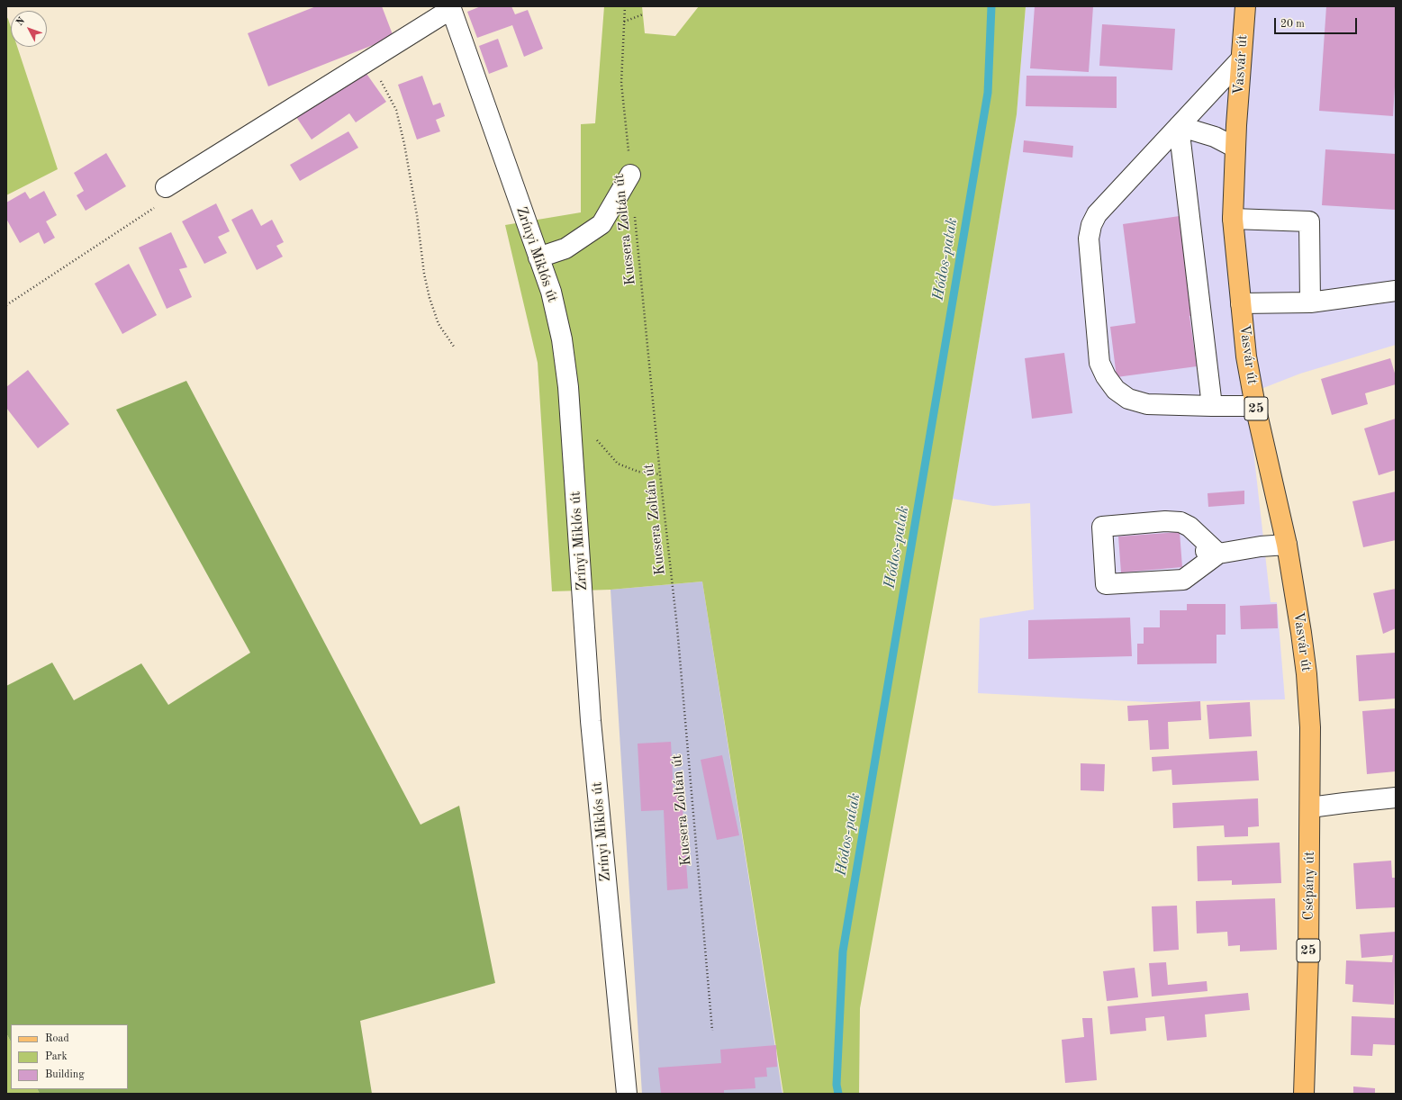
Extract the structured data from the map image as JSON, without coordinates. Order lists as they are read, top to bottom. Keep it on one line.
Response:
{"streets":{"main road":["Vasvár út","25","Csépány út"],"street":["Zrínyi Miklós út"],"path":["Kucsera Zoltán út"]},"crossings":[["Vasvár út","Csépány út"]],"water":["Hódos-patak"],"legend":["Road","Park","Building"],"scale_bar":"20 m","north":"top left"}
